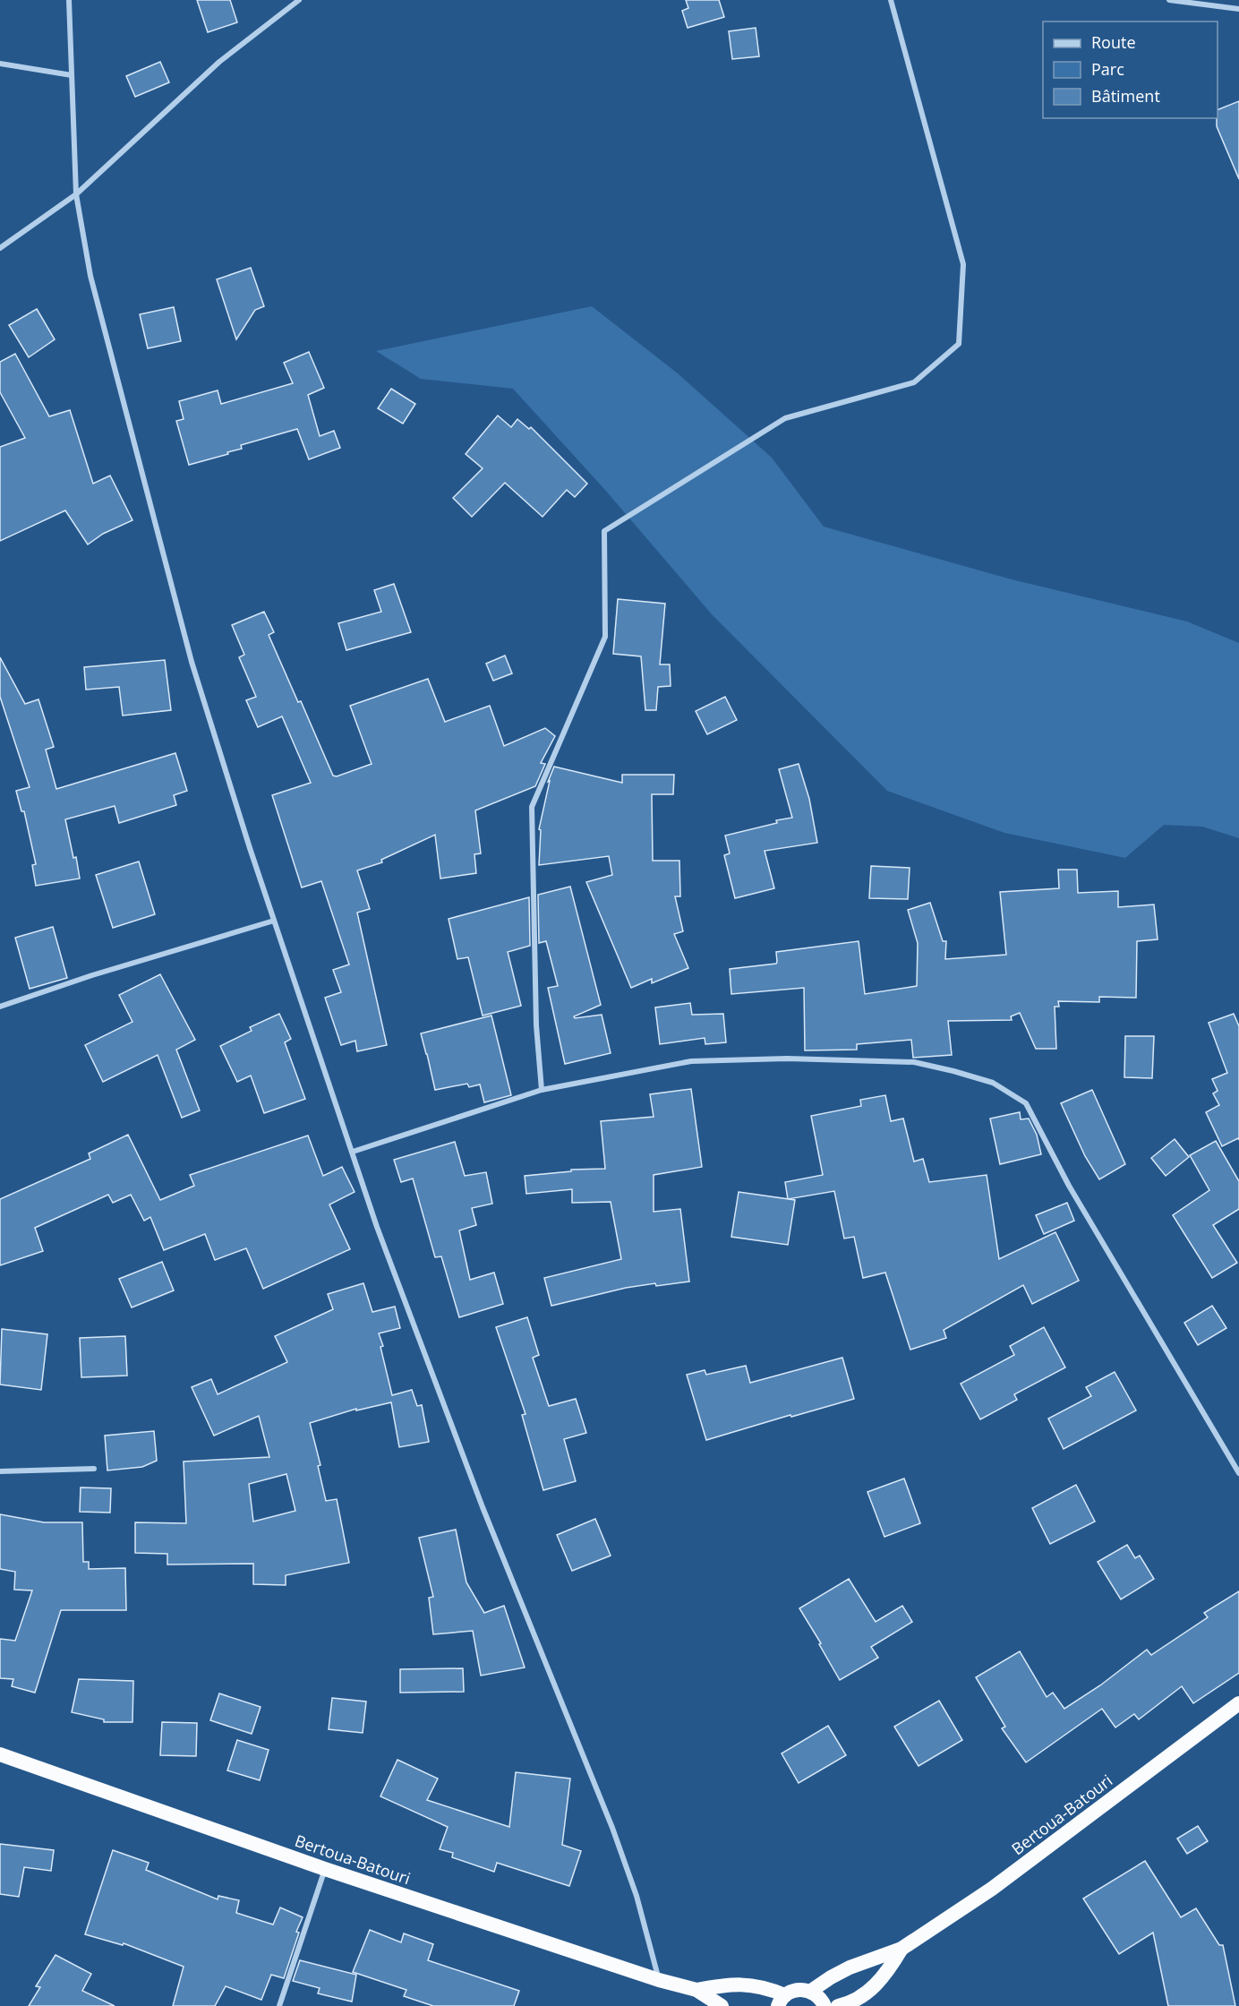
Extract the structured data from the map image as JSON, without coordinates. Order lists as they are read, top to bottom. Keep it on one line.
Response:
{"streets":{"highway":["Bertoua-Batouri"]},"legend":["Route","Parc","Bâtiment"]}
